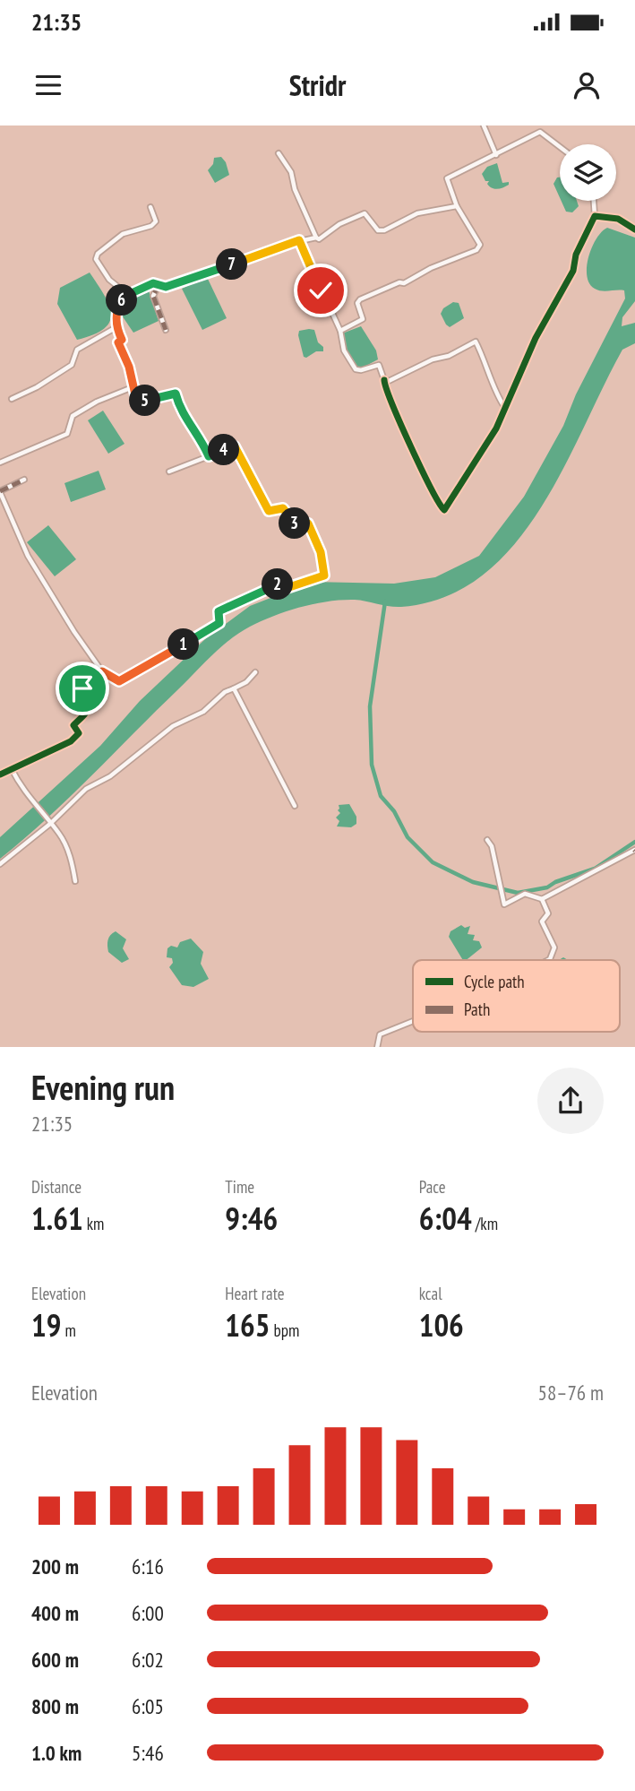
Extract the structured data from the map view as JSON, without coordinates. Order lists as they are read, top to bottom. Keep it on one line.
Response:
{"legend":["Cycle path","Path"],"page":{"status":"21:35","header":"Stridr","pins":["7","6","5","4","3","2","1"],"heading":["Evening run","21:35"],"stats":[["Distance","1.61 km"],["Time","9:46"],["Pace","6:04 /km"],["Elevation","19 m"],["Heart rate","165 bpm"],["kcal","106"]],"chart":["Elevation","58–76 m"],"list":[{"name":"200 m","note":"6:16"},{"name":"400 m","note":"6:00"},{"name":"600 m","note":"6:02"},{"name":"800 m","note":"6:05"},{"name":"1.0 km","note":"5:46"}]}}
